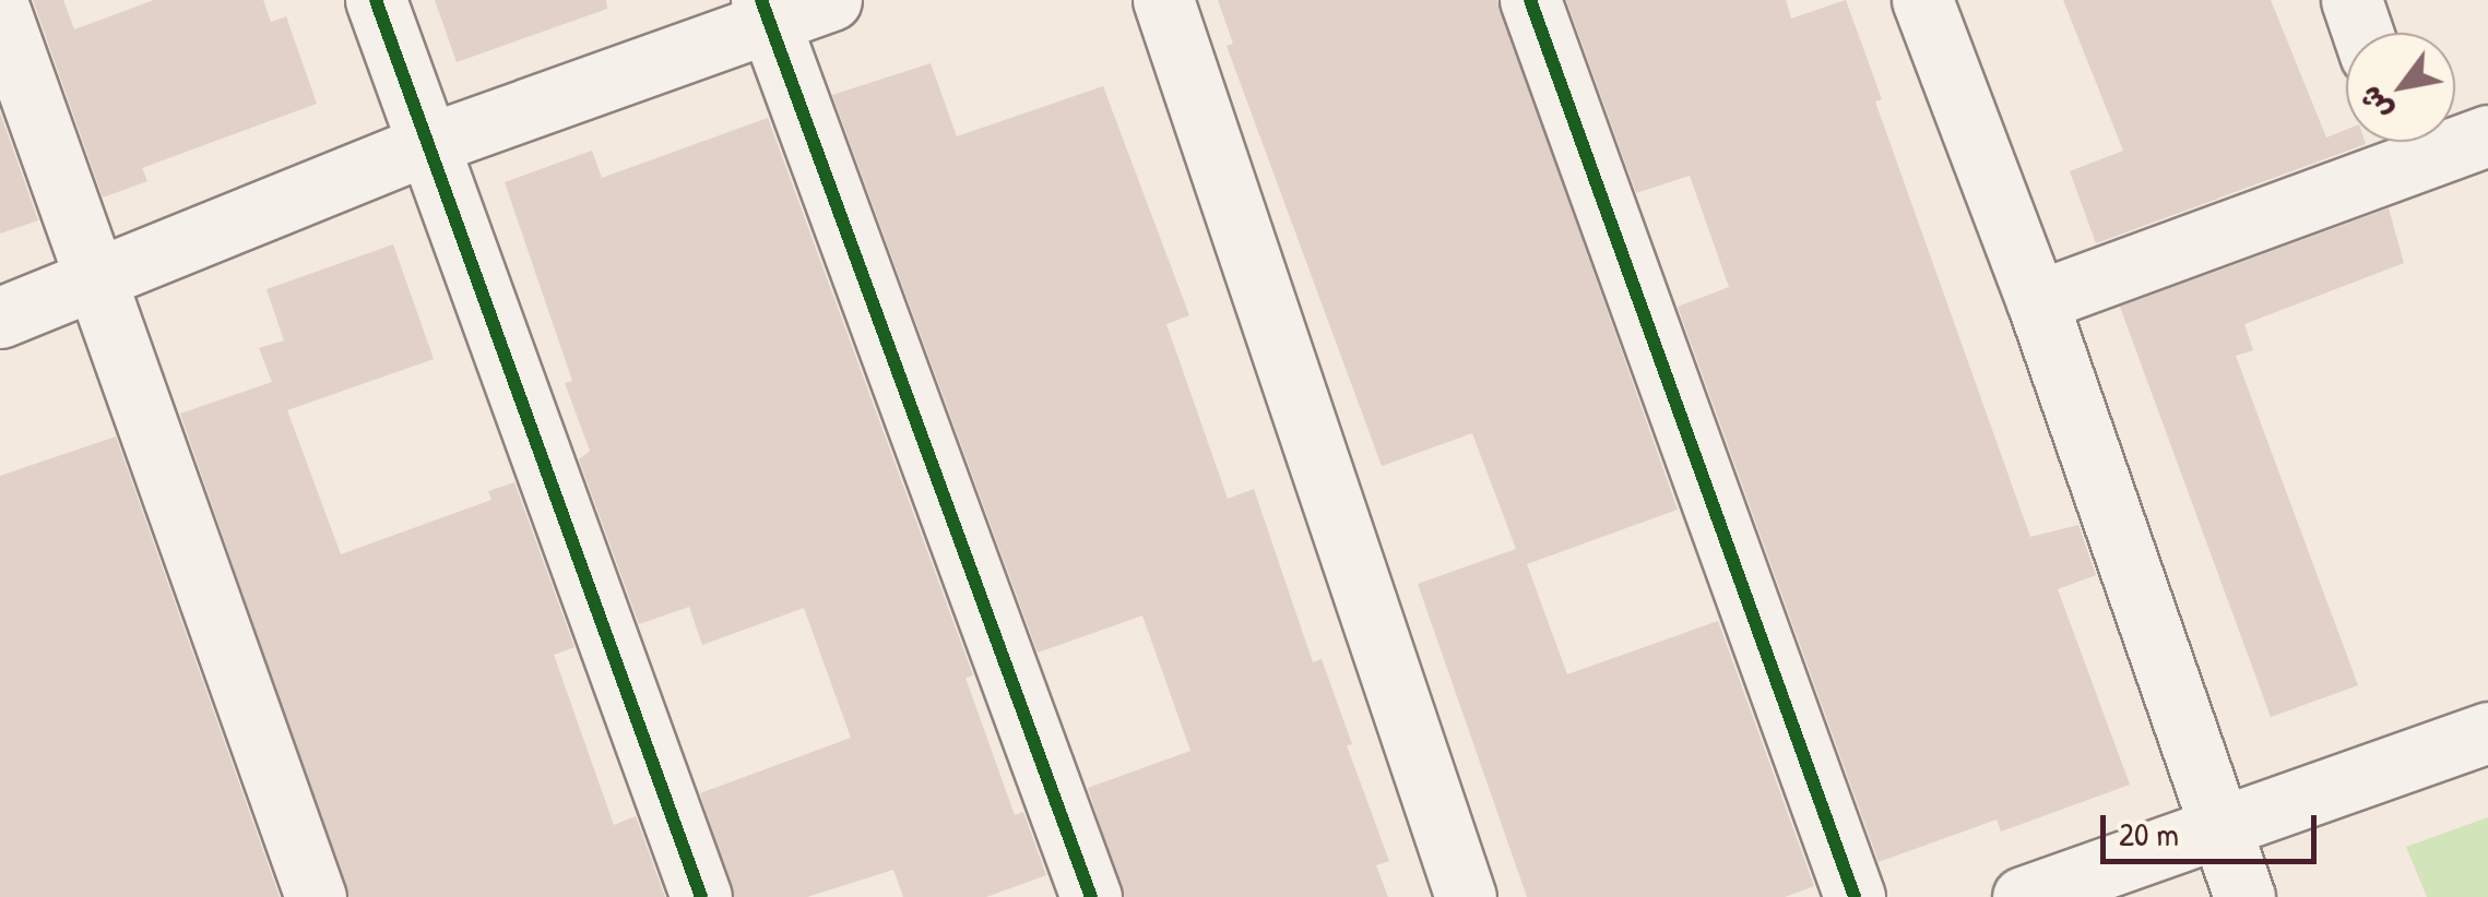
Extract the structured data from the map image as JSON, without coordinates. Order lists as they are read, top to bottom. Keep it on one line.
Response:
{"scale_bar":"20 m","north":"bottom left"}
